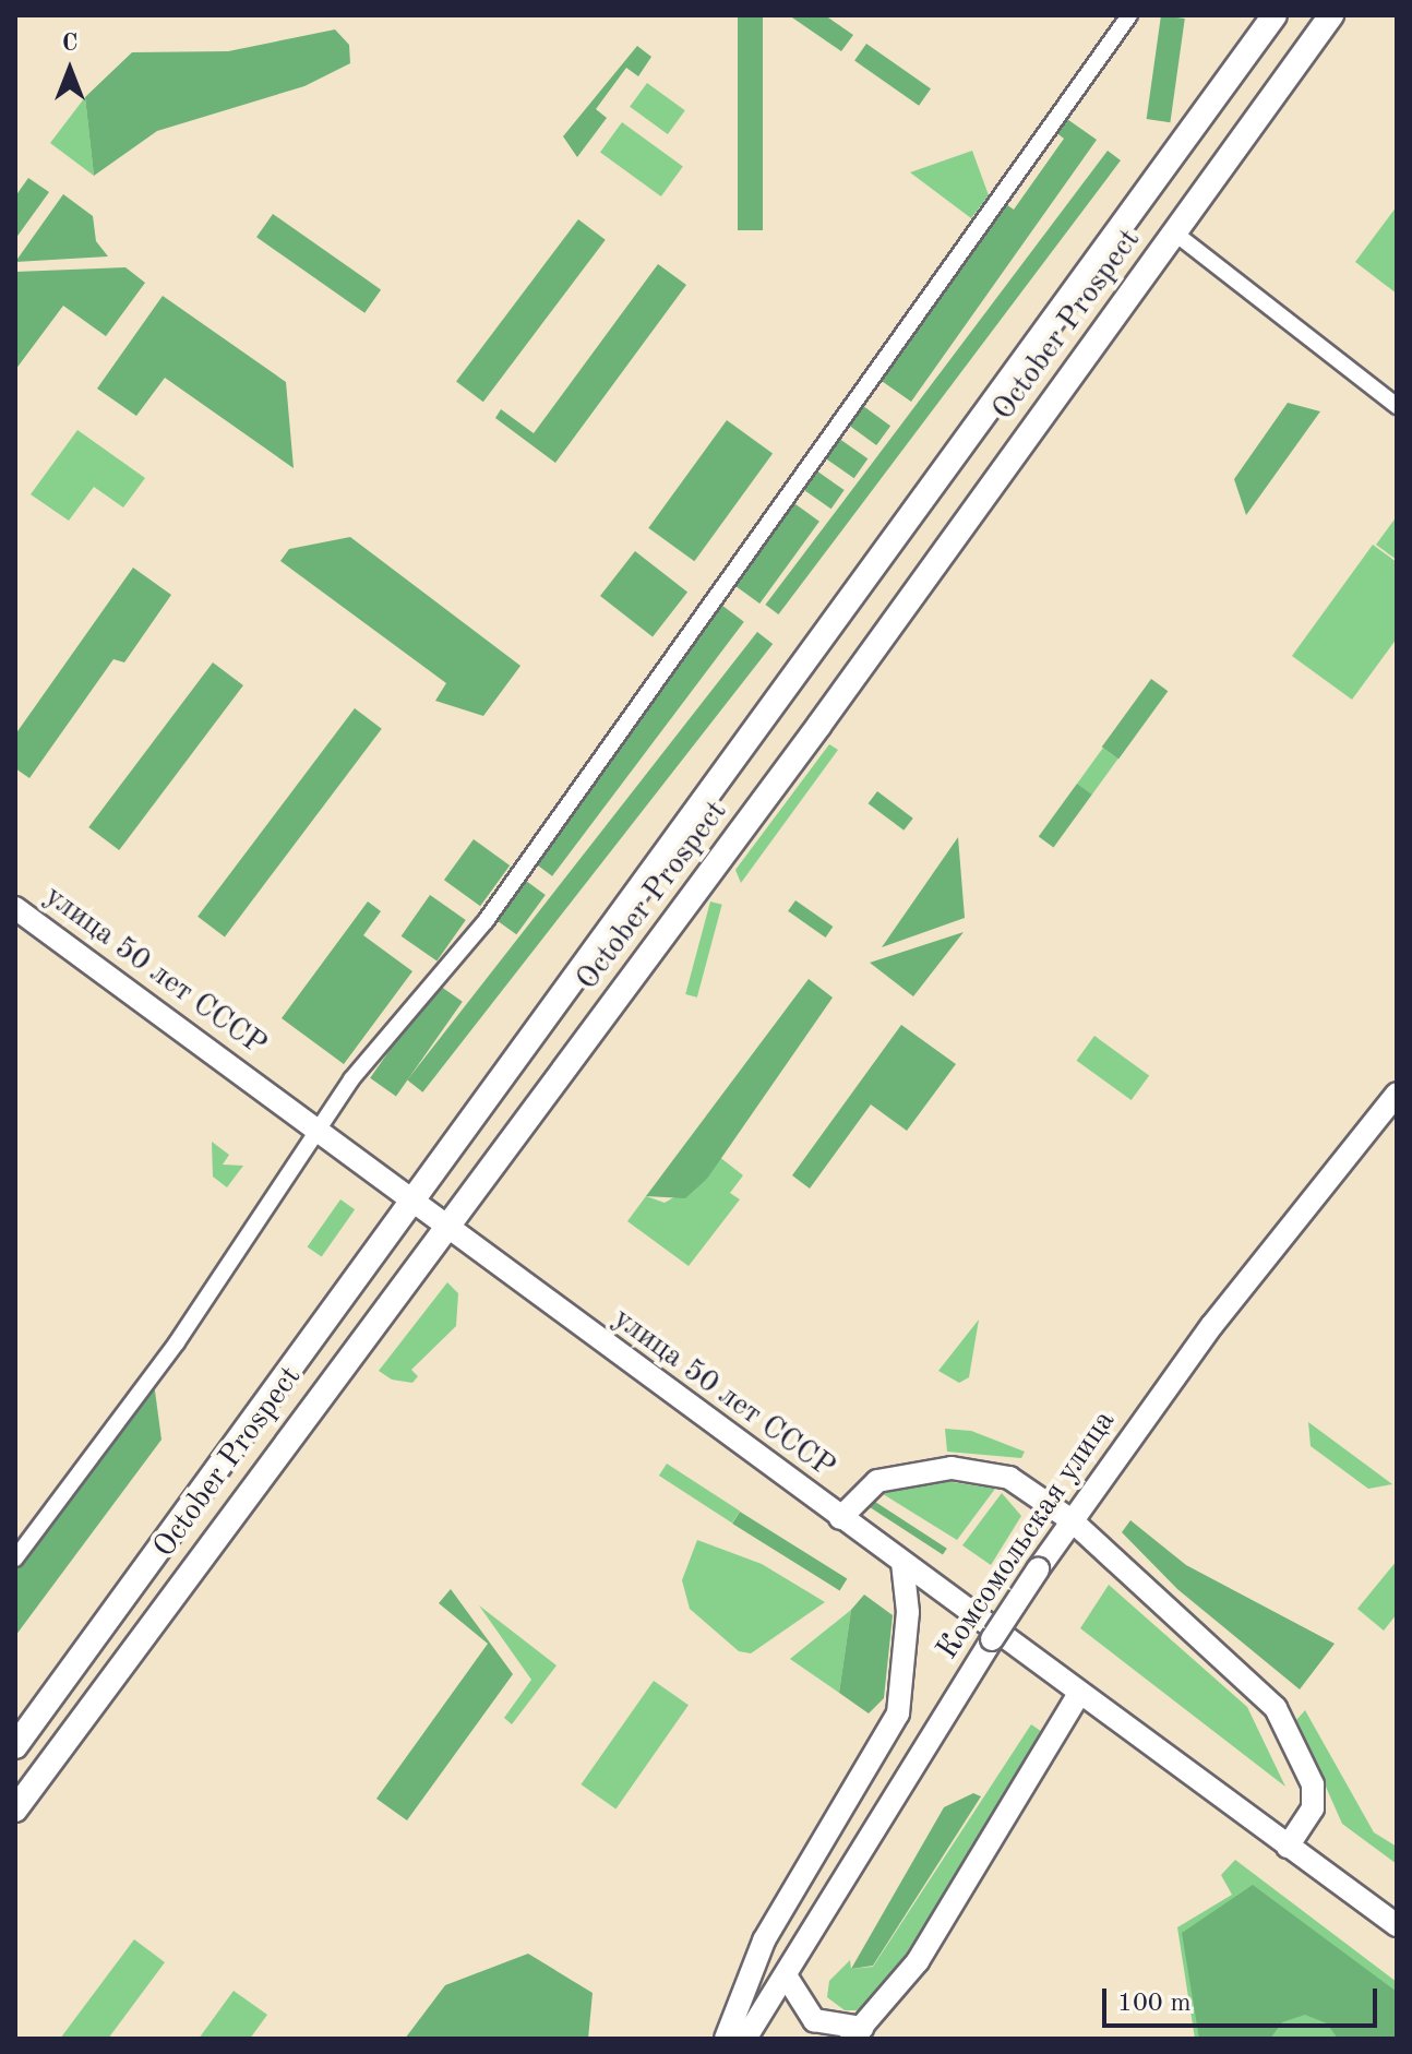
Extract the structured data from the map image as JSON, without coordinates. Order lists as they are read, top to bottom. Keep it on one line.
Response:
{"streets":{"main road":["October Prospect","улица 50 лет СССР","Комсомольская улица"]},"crossings":[["October Prospect","улица 50 лет СССР"]],"scale_bar":"100 m","north":"top"}
